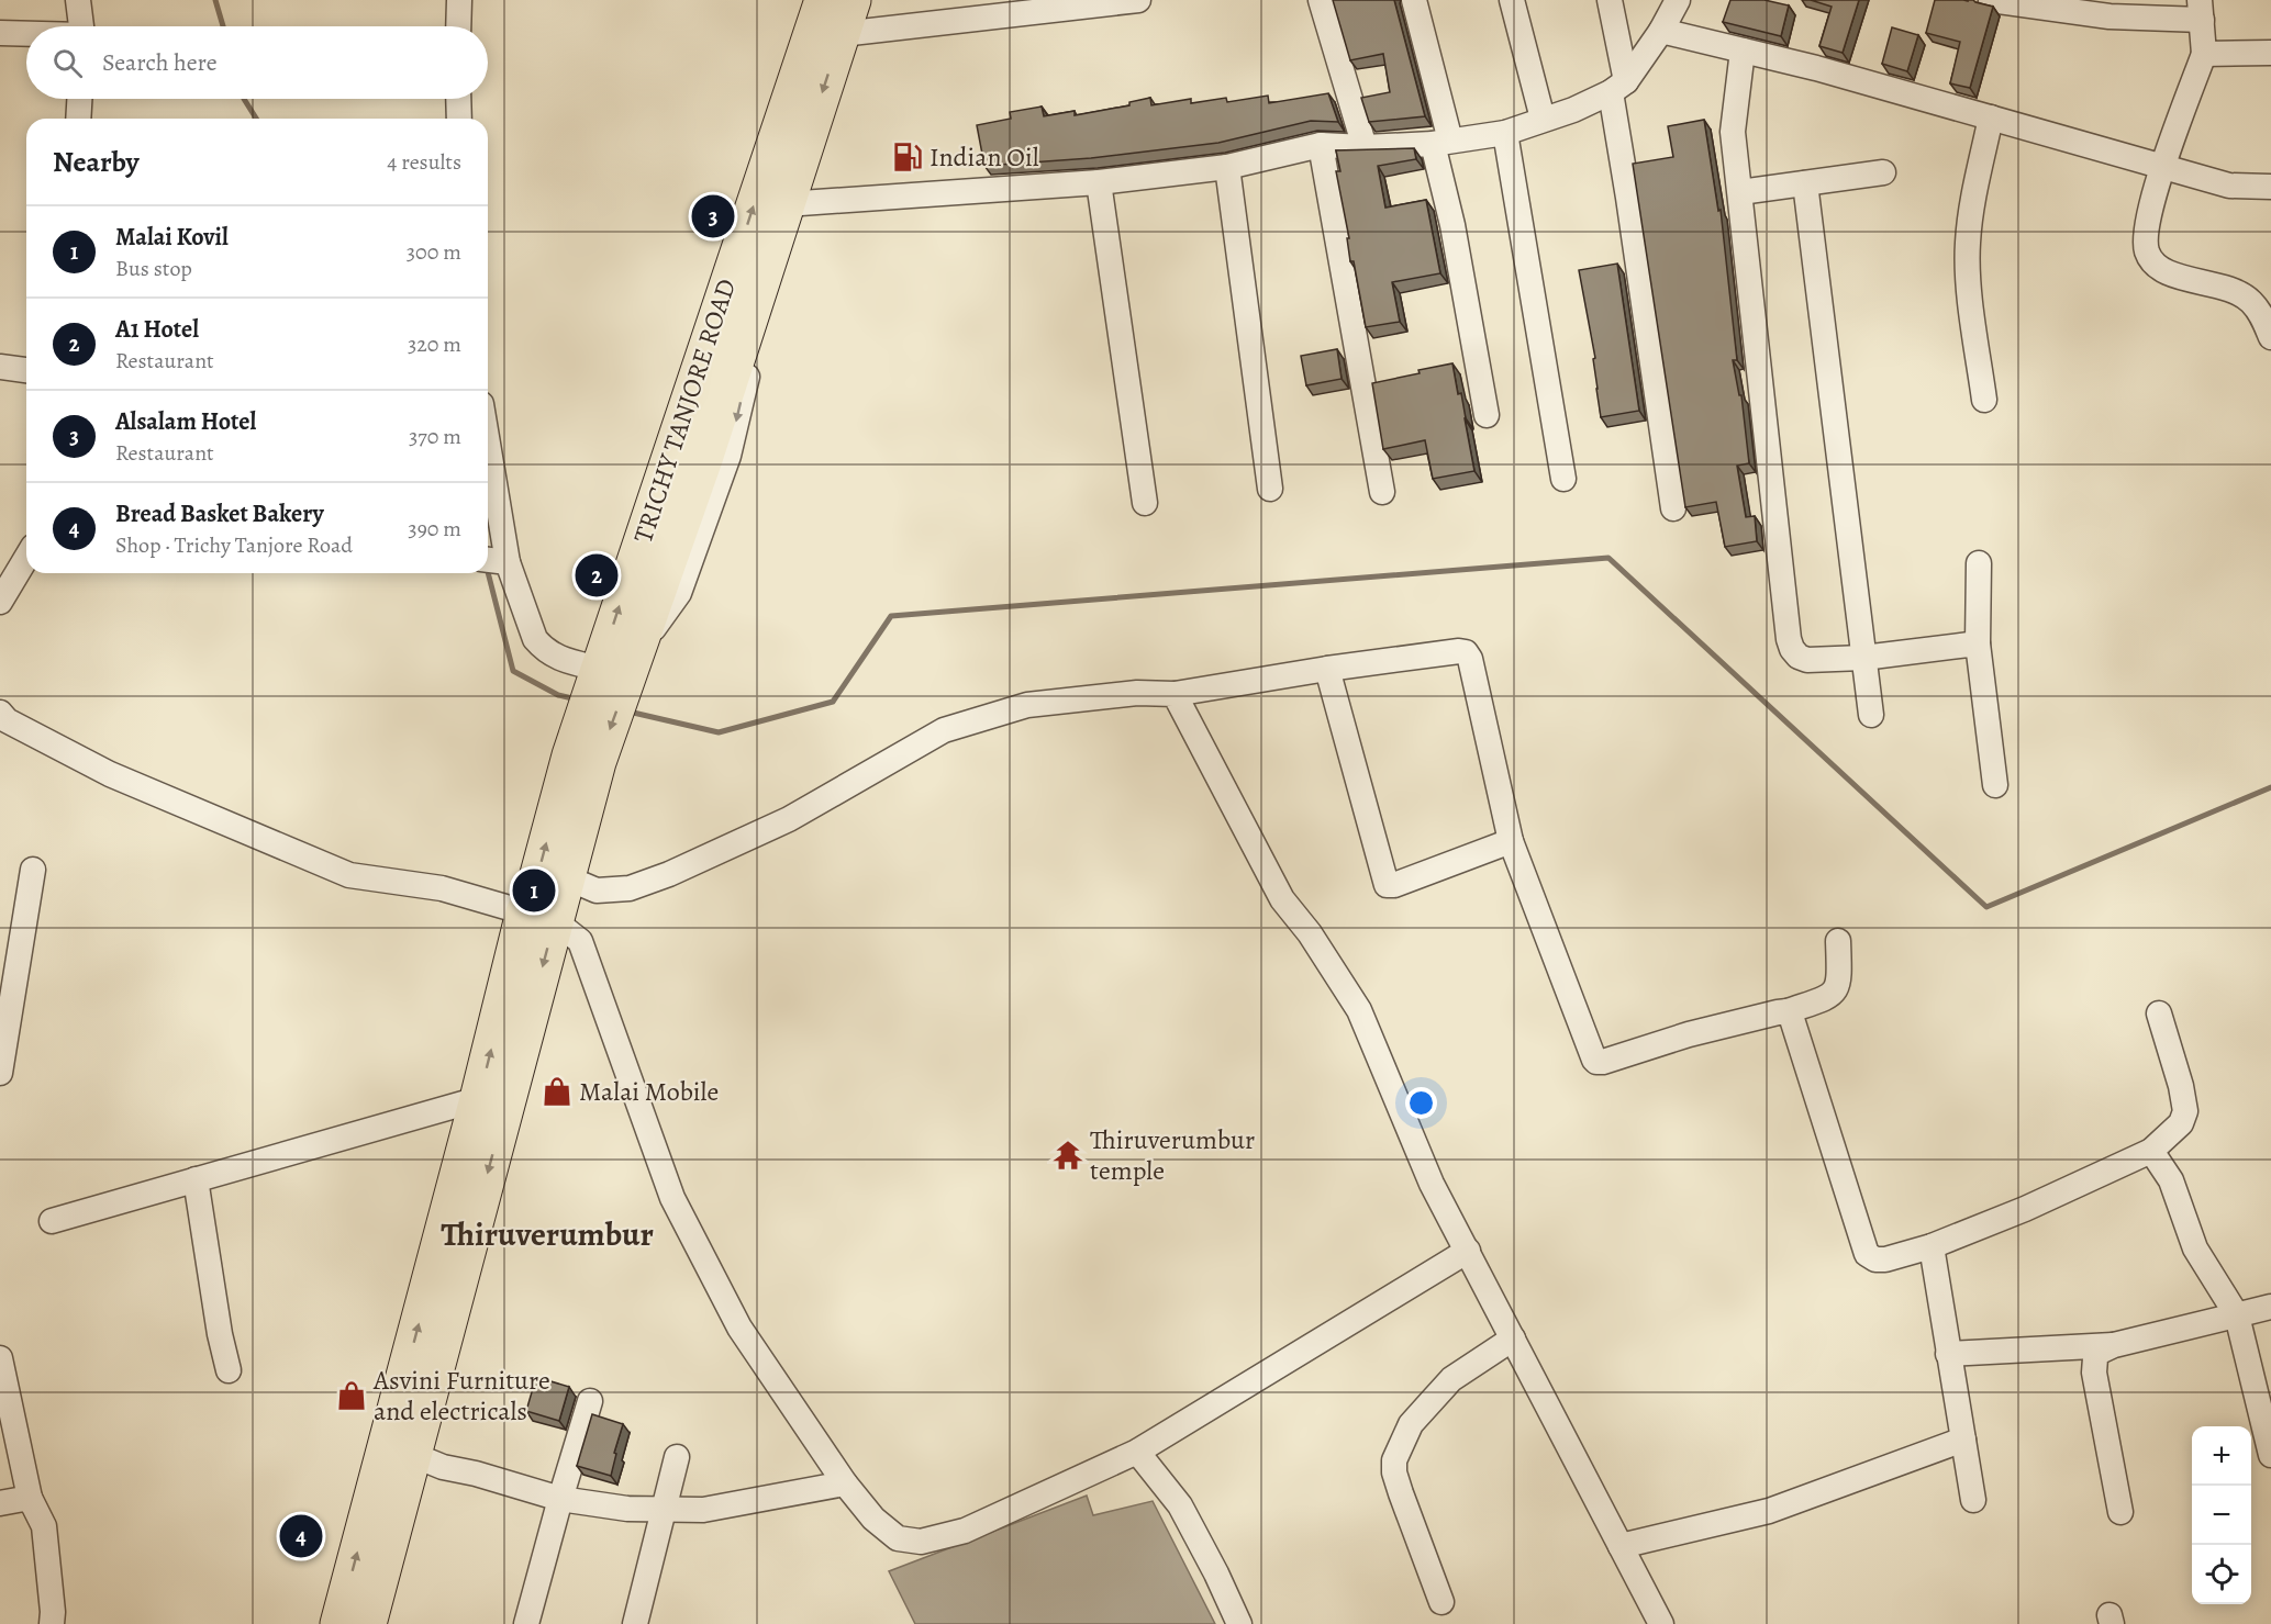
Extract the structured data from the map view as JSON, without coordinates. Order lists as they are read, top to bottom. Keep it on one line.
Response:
{"streets":{"highway":["TRICHY TANJORE ROAD"]},"districts":["Thiruverumbur"],"places":{"fuel station":["Indian Oil"],"shop":["Malai Mobile","Asvini Furniture and electricals"],"temple":["Thiruverumbur temple"]},"page":{"search":"Search here","heading":["Nearby","4 results"],"pins":["3","2","1","4"],"list":[{"mark":"1","name":"Malai Kovil","note":"Bus stop","value":"300 m"},{"mark":"2","name":"A1 Hotel","note":"Restaurant","value":"320 m"},{"mark":"3","name":"Alsalam Hotel","note":"Restaurant","value":"370 m"},{"mark":"4","name":"Bread Basket Bakery","note":"Shop · Trichy Tanjore Road","value":"390 m"}],"map_buttons":["+","−"]}}
